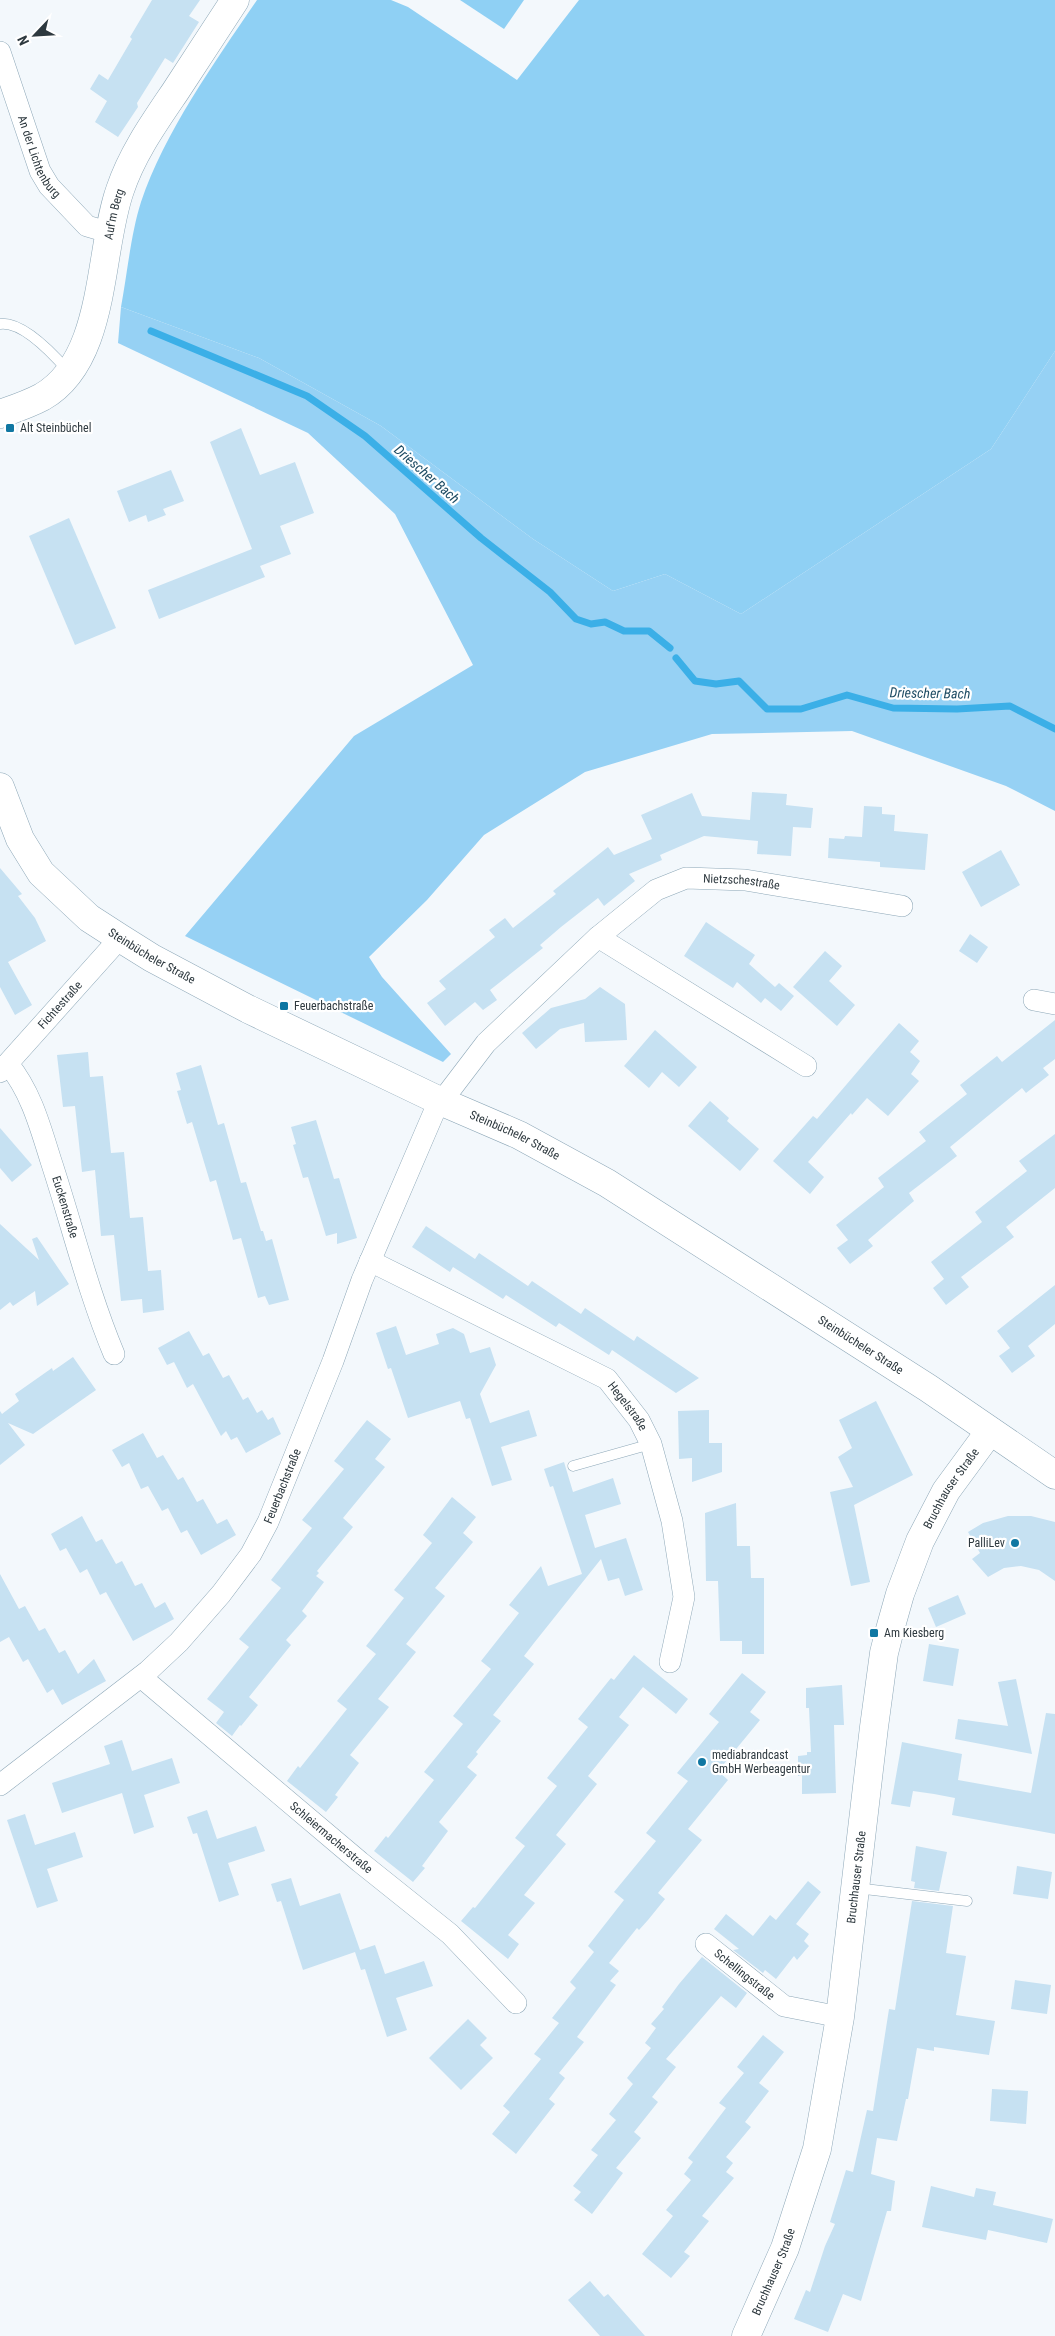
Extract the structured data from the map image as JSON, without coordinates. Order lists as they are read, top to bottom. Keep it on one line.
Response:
{"streets":{"street":["An der Lichtenburg","Auf'm Berg","Nietzschestraße","Steinbücheler Straße","Fichtestraße","Euckenstraße","Hegelstraße","Feuerbachstraße","Bruchhauser Straße","Schleiermacherstraße","Schellingstraße"]},"crossings":[["An der Lichtenburg","Auf'm Berg"],["Nietzschestraße","Steinbücheler Straße"],["Nietzschestraße","Feuerbachstraße"],["Steinbücheler Straße","Fichtestraße"],["Steinbücheler Straße","Feuerbachstraße"],["Steinbücheler Straße","Bruchhauser Straße"],["Fichtestraße","Euckenstraße"],["Hegelstraße","Feuerbachstraße"],["Feuerbachstraße","Schleiermacherstraße"],["Bruchhauser Straße","Schellingstraße"]],"water":["Driescher Bach"],"places":{"transit":["Alt Steinbüchel","Feuerbachstraße","Am Kiesberg"],"other":["PalliLev","mediabrandcast GmbH Werbeagentur"]},"north":"bottom left"}
